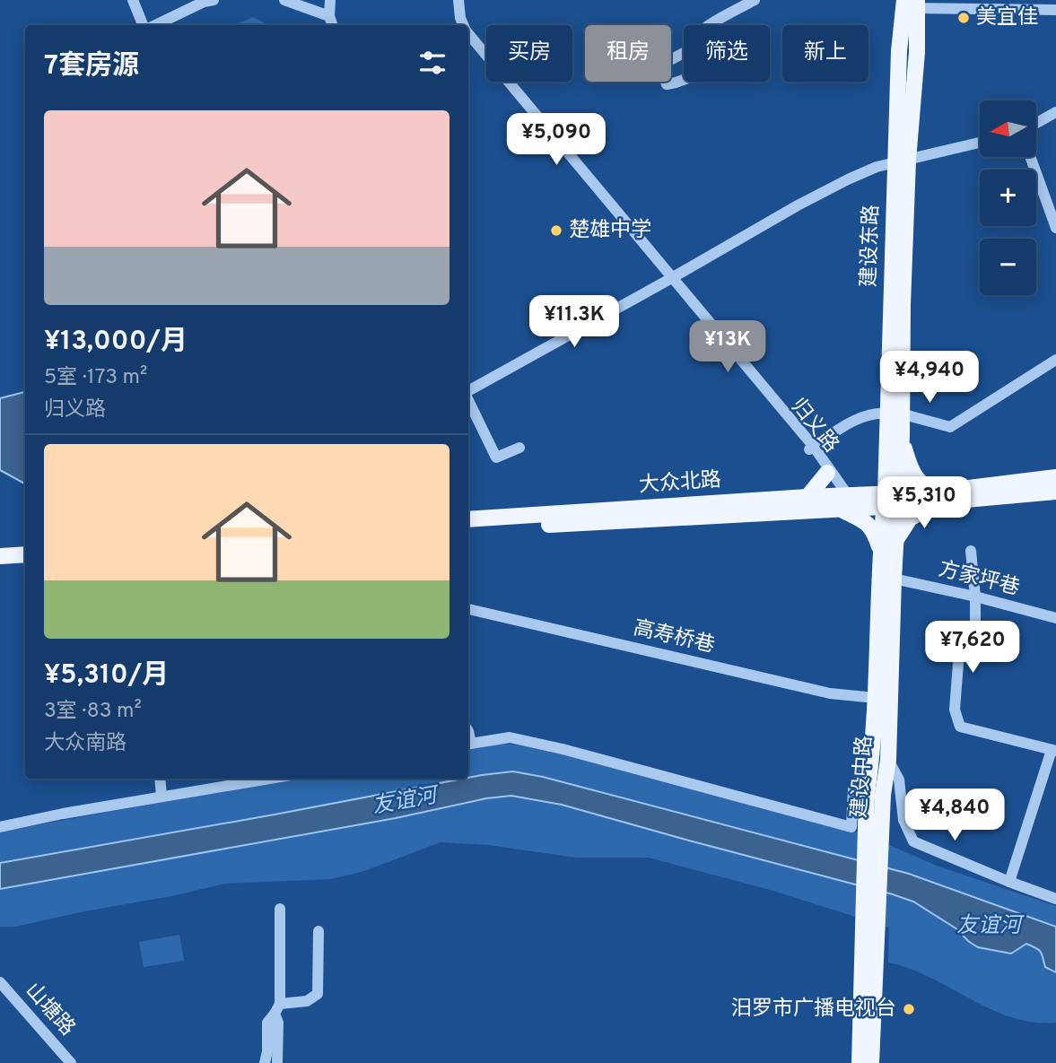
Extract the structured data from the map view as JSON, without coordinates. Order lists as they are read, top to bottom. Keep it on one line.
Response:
{"streets":{"main road":["建设东路","大众北路","建设中路"],"street":["归义路","方家坪巷","高寿桥巷","山塘路"]},"crossings":[["建设东路","大众北路"],["建设东路","建设中路"],["归义路","大众北路"],["大众北路","建设中路"],["方家坪巷","建设中路"],["高寿桥巷","建设中路"]],"water":["友谊河"],"places":["美宜佳","楚雄中学","汨罗市广播电视台"],"north":"left","page":{"chip":["买房","租房","筛选","新上"],"heading":"7套房源","map_buttons":["+","−"],"list":[{"name":"¥13,000/月","note":"5室 · 173 m² · 归义路"},{"name":"¥5,310/月","note":"3室 · 83 m² · 大众南路"}],"price":["¥5,090","¥11.3K","¥13K","¥4,940","¥5,310","¥7,620","¥4,840"]}}
